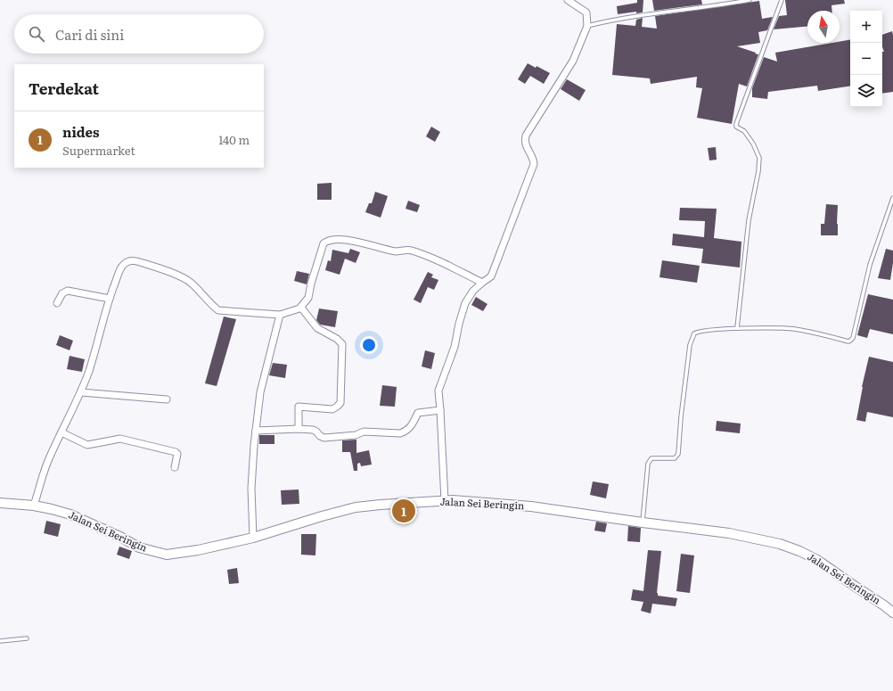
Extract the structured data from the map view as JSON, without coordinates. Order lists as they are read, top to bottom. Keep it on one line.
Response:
{"streets":{"street":["Jalan Sei Beringin"]},"north":"top","page":{"map_buttons":["+","−"],"search":"Cari di sini","heading":"Terdekat","list":[{"mark":"1","name":"nides","note":"Supermarket","value":"140 m"}],"pins":"1"}}
